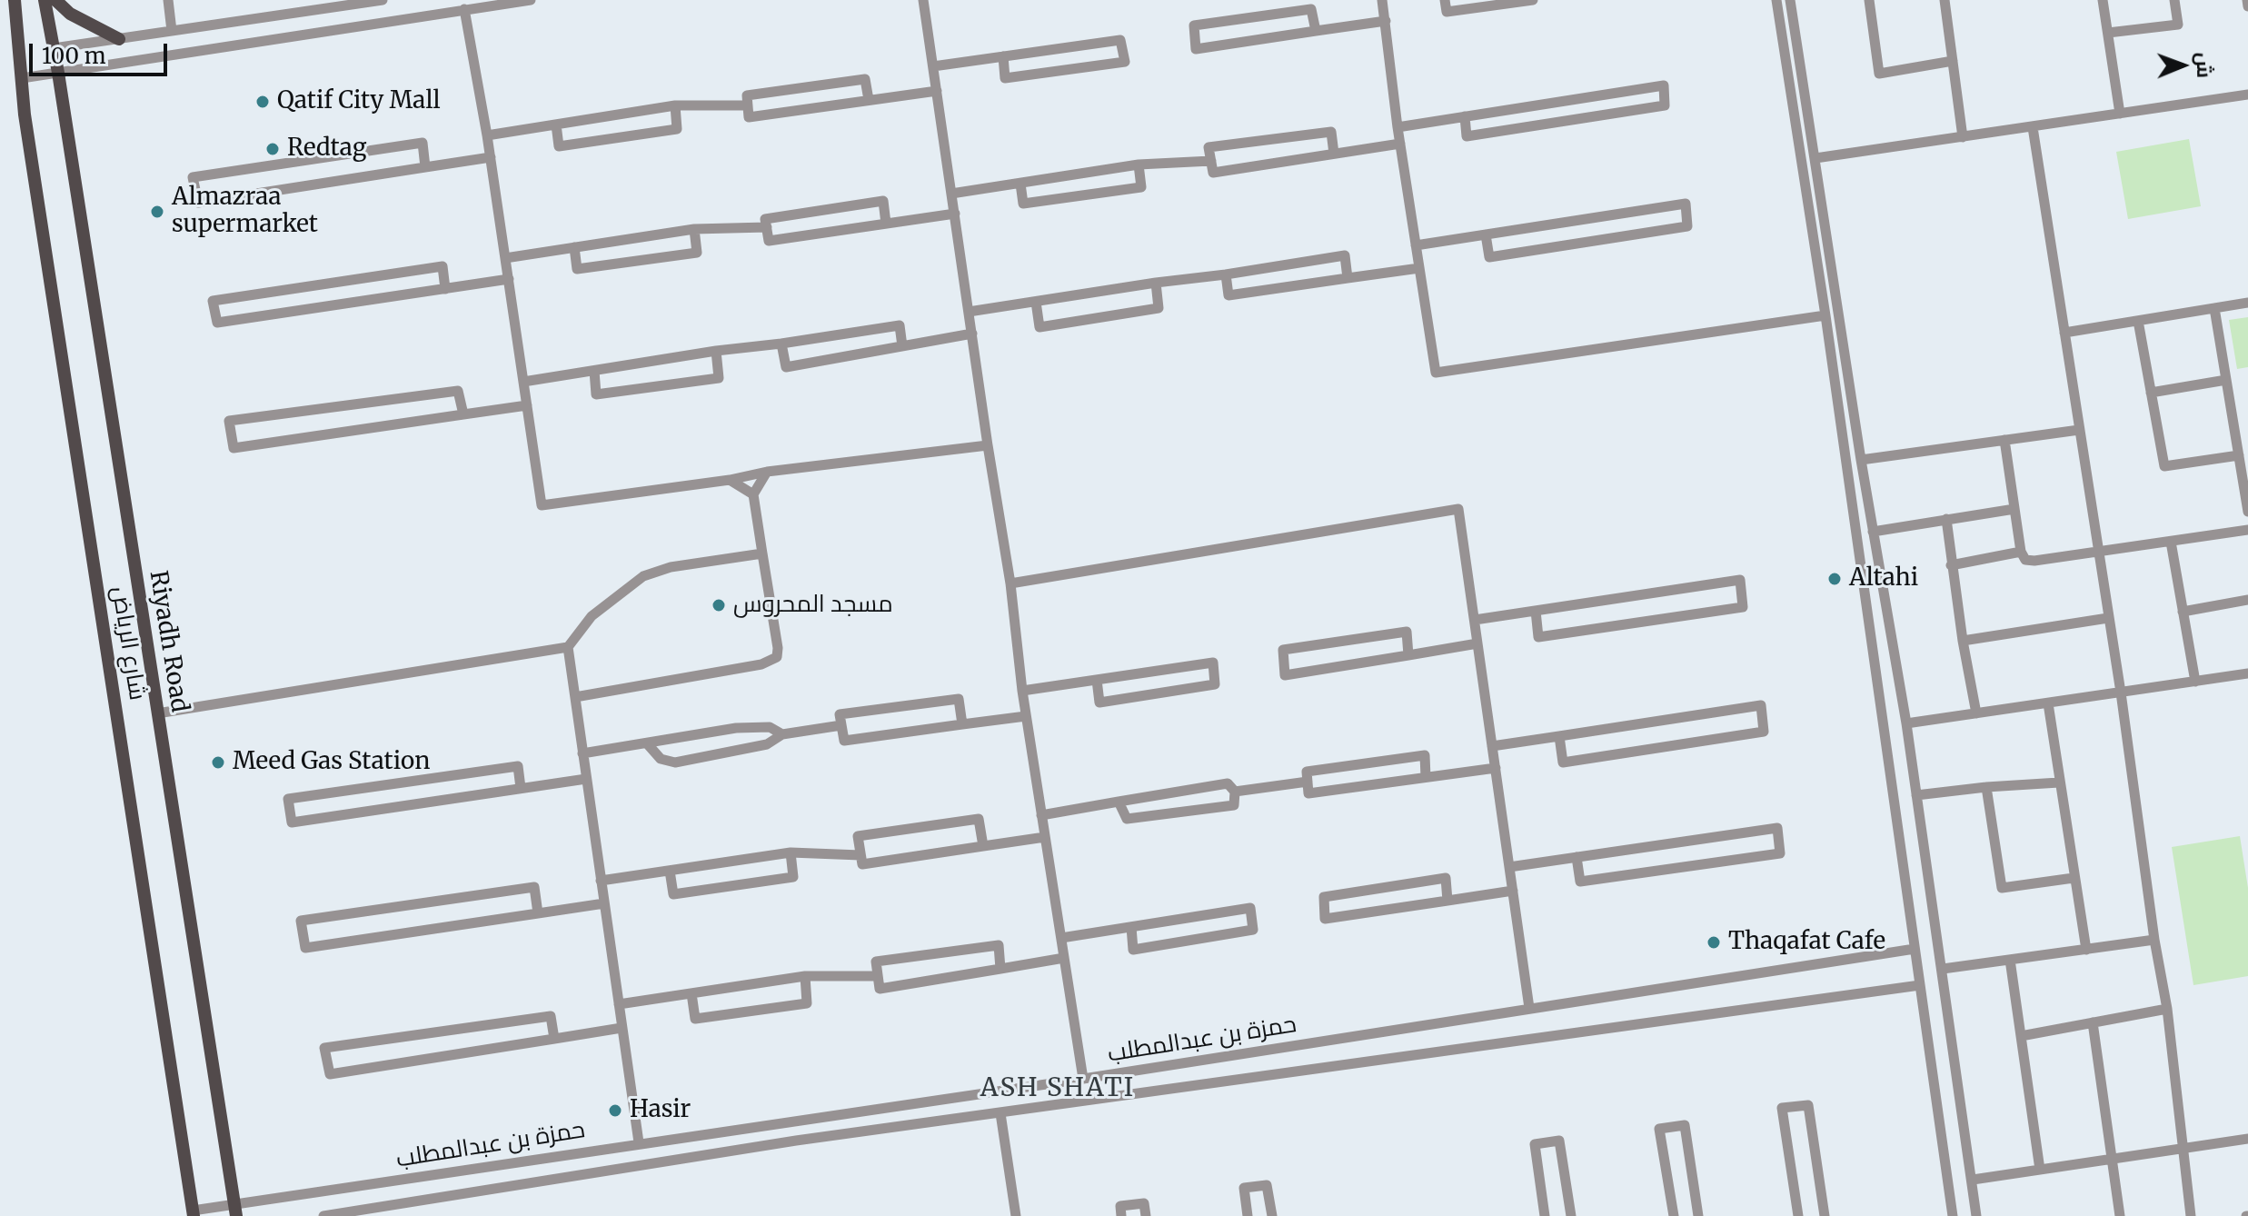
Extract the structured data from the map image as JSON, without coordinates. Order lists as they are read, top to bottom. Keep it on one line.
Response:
{"streets":{"main road":["Riyadh Road","شارع الرياض"],"street":["حمزة بن عبدالمطلب"]},"crossings":[["Riyadh Road","حمزة بن عبدالمطلب"],["شارع الرياض","حمزة بن عبدالمطلب"]],"districts":["ASH SHATI"],"places":["Qatif City Mall","Redtag","Almazraa supermarket","Altahi","مسجد المحروس","Meed Gas Station","Thaqafat Cafe","Hasir"],"scale_bar":"100 m","north":"right"}
